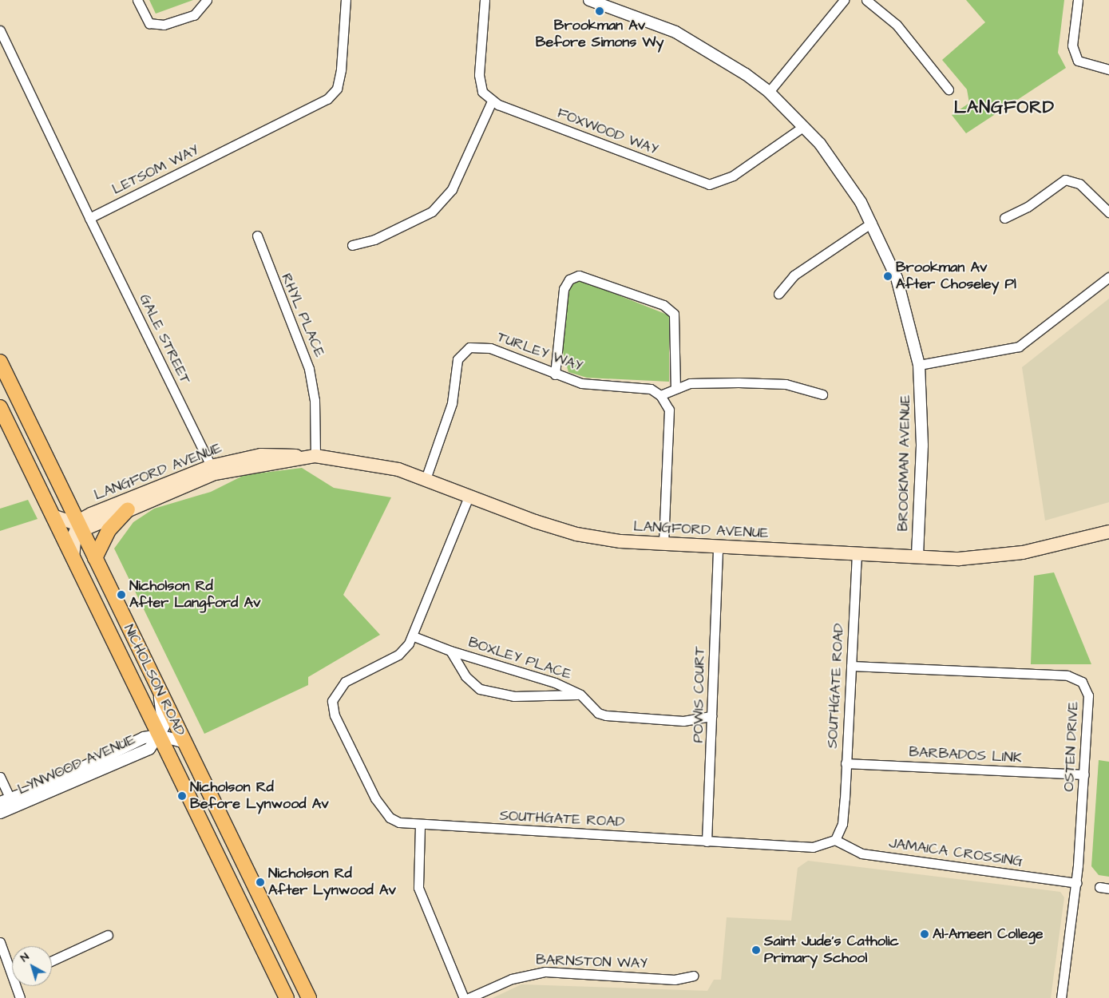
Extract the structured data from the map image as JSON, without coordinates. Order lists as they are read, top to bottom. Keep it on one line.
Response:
{"streets":{"main road":["LANGFORD AVENUE","NICHOLSON ROAD"],"street":["FOXWOOD WAY","LETSOM WAY","RHYL PLACE","GALE STREET","TURLEY WAY","BROOKMAN AVENUE","BOXLEY PLACE","SOUTHGATE ROAD","POWIS COURT","OSTEN DRIVE","BARBADOS LINK","LYNWOOD AVENUE","JAMAICA CROSSING","BARNSTON WAY"]},"crossings":[["FOXWOOD WAY","BROOKMAN AVENUE"],["LETSOM WAY","GALE STREET"],["RHYL PLACE","LANGFORD AVENUE"],["GALE STREET","LANGFORD AVENUE"],["TURLEY WAY","LANGFORD AVENUE"],["BROOKMAN AVENUE","LANGFORD AVENUE"],["LANGFORD AVENUE","NICHOLSON ROAD"],["LANGFORD AVENUE","SOUTHGATE ROAD"],["LANGFORD AVENUE","POWIS COURT"],["BOXLEY PLACE","SOUTHGATE ROAD"],["BOXLEY PLACE","POWIS COURT"],["NICHOLSON ROAD","LYNWOOD AVENUE"],["SOUTHGATE ROAD","POWIS COURT"],["SOUTHGATE ROAD","OSTEN DRIVE"],["SOUTHGATE ROAD","BARBADOS LINK"],["SOUTHGATE ROAD","JAMAICA CROSSING"],["OSTEN DRIVE","BARBADOS LINK"],["OSTEN DRIVE","JAMAICA CROSSING"]],"districts":["LANGFORD"],"places":["Brookman Av Before Simons Wy","Brookman Av After Choseley Pl","Nicholson Rd After Langford Av","Nicholson Rd Before Lynwood Av","Nicholson Rd After Lynwood Av","Al-Ameen College","Saint Jude's Catholic Primary School"],"north":"top left"}
